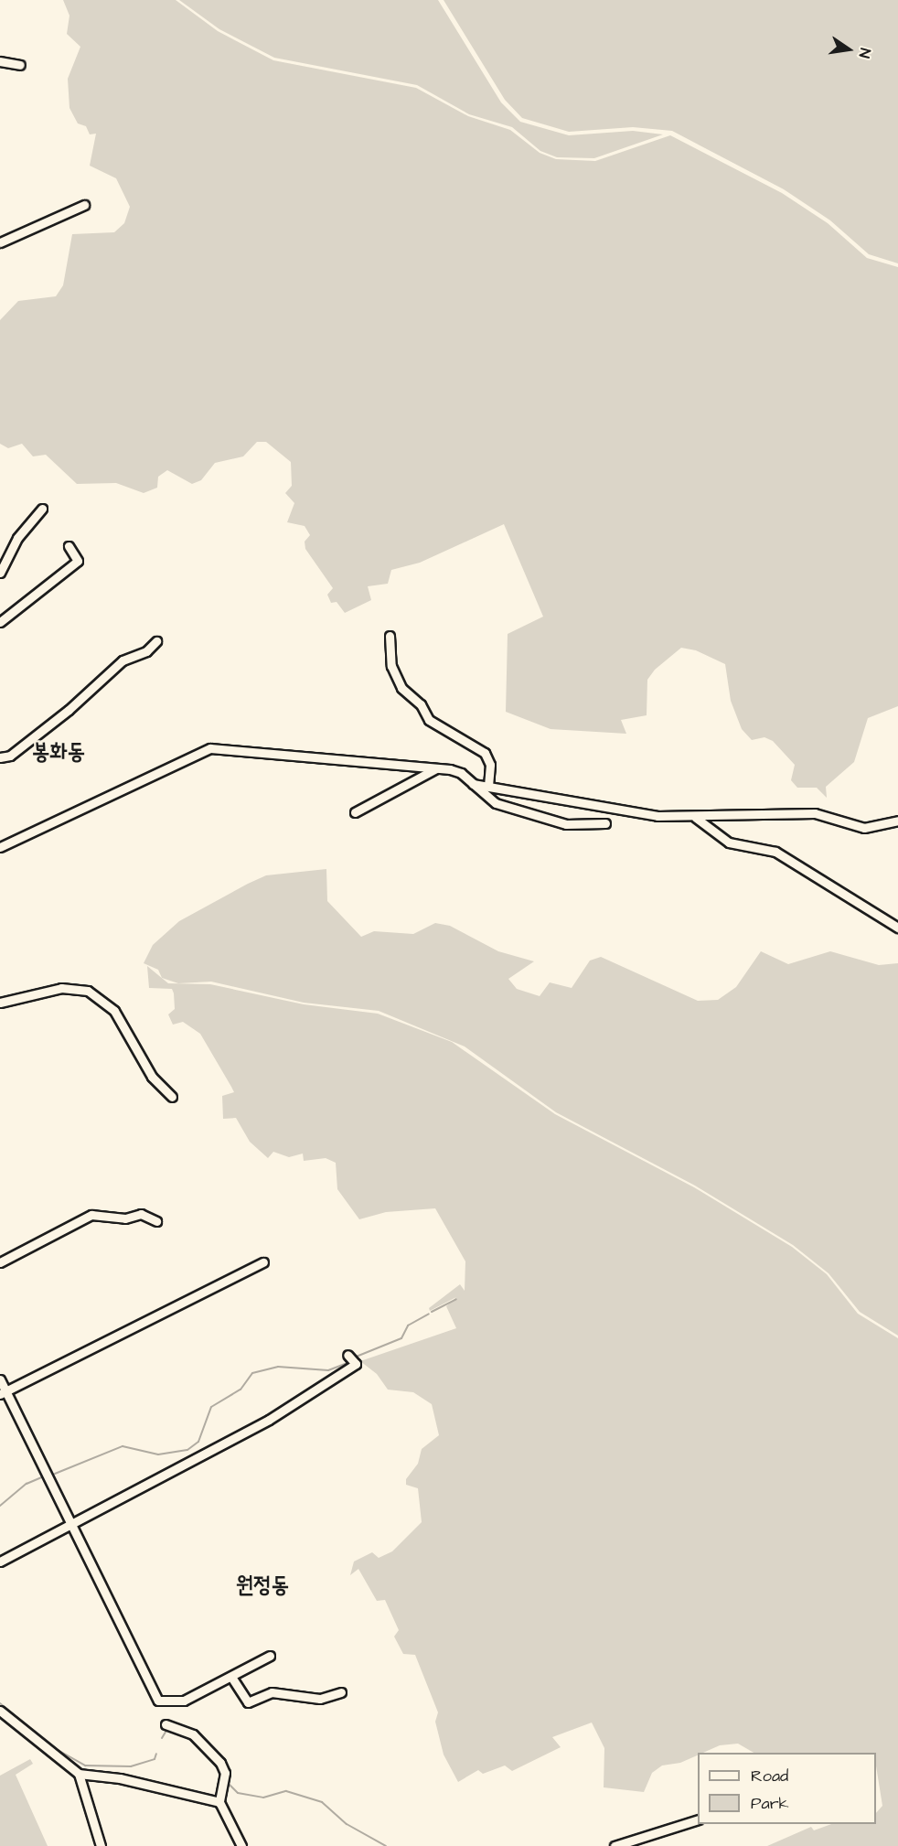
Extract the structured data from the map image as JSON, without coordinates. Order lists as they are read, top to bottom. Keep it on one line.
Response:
{"districts":["봉화동","원정동"],"legend":["Road","Park"],"north":"right"}
